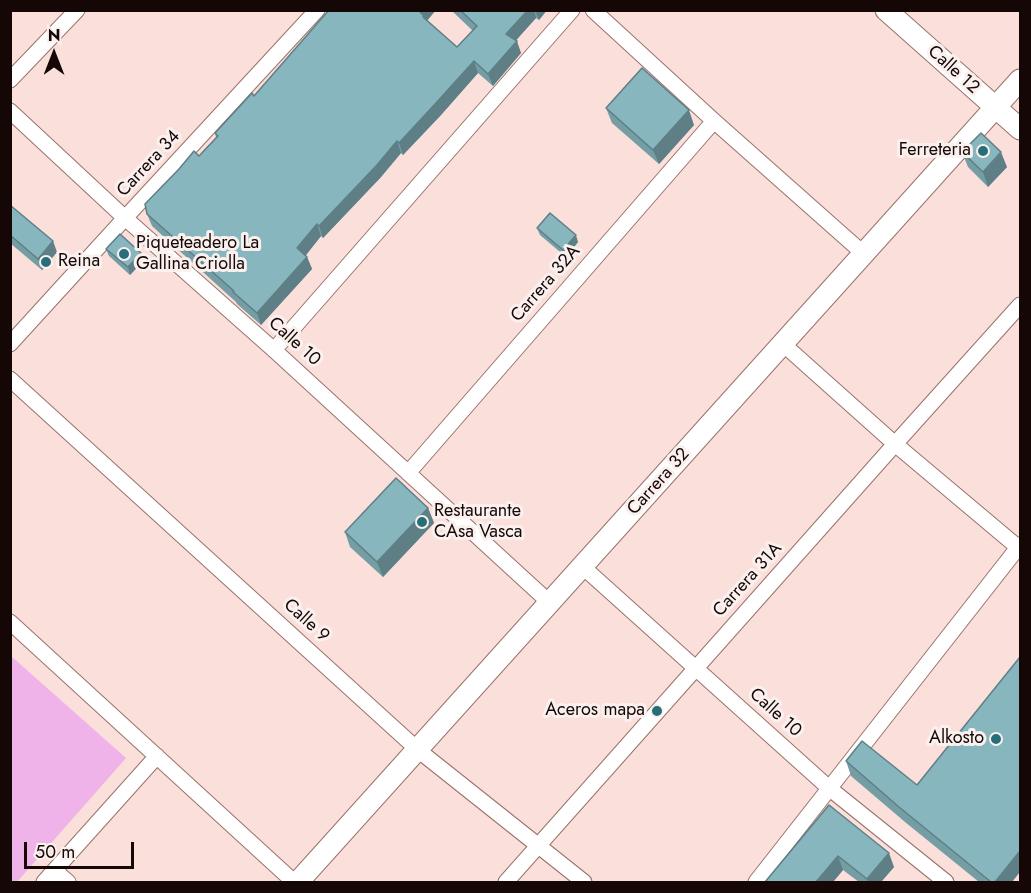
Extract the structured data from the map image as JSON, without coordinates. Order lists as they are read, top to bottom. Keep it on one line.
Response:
{"streets":{"street":["Calle 12","Carrera 34","Carrera 32A","Calle 10","Carrera 32","Carrera 31A","Calle 9"]},"crossings":[["Calle 12","Carrera 32"],["Carrera 34","Calle 10"],["Carrera 32A","Calle 10"],["Calle 10","Carrera 32"],["Calle 10","Carrera 31A"],["Carrera 32","Calle 9"],["Carrera 31A","Calle 9"]],"places":["Ferreteria","Piqueteadero La Gallina Criolla","Reina","Restaurante CAsa Vasca","Aceros mapa","Alkosto"],"scale_bar":"50 m","north":"top"}
